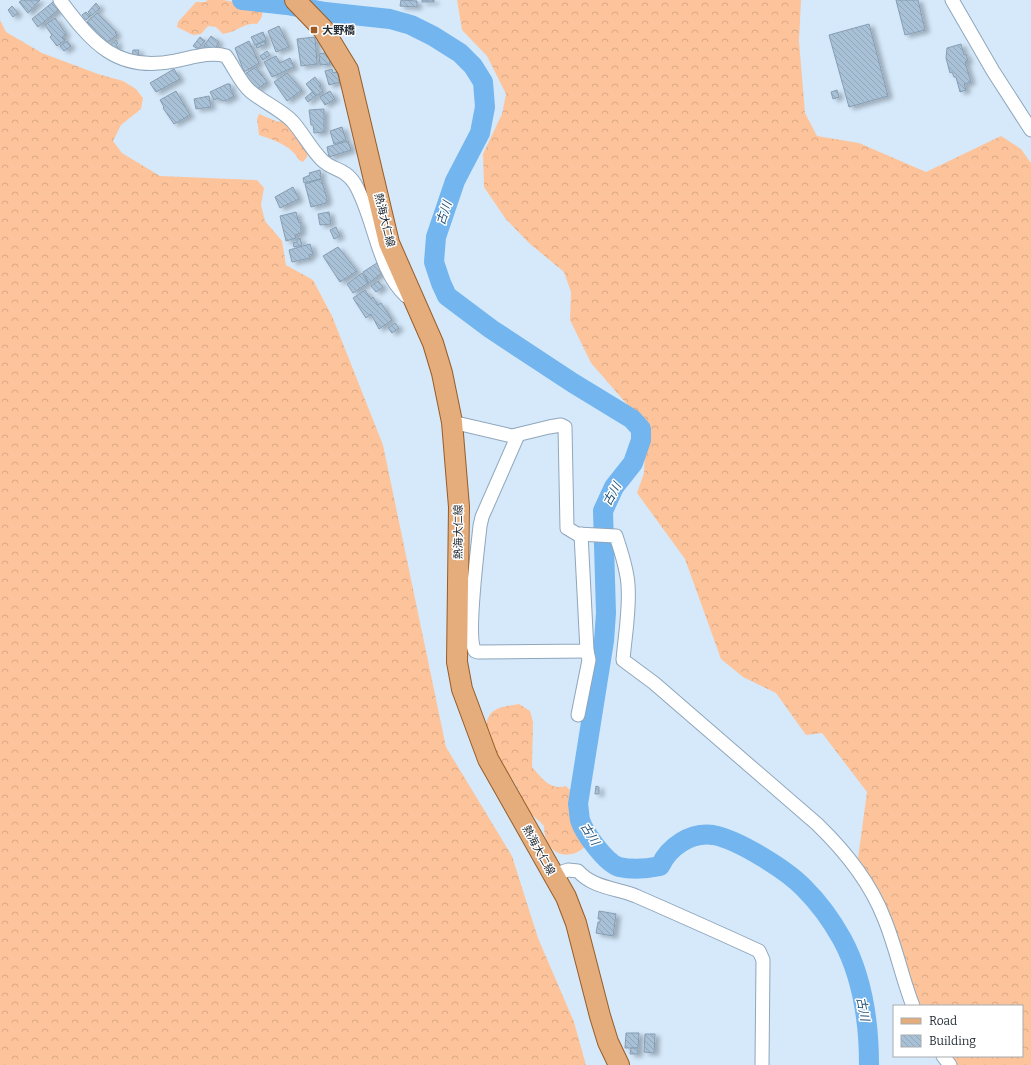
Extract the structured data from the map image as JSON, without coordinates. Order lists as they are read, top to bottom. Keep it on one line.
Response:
{"streets":{"main road":["熱海大仁線"]},"water":["古川"],"places":{"transit":["大野橋"]},"legend":["Road","Building"]}
